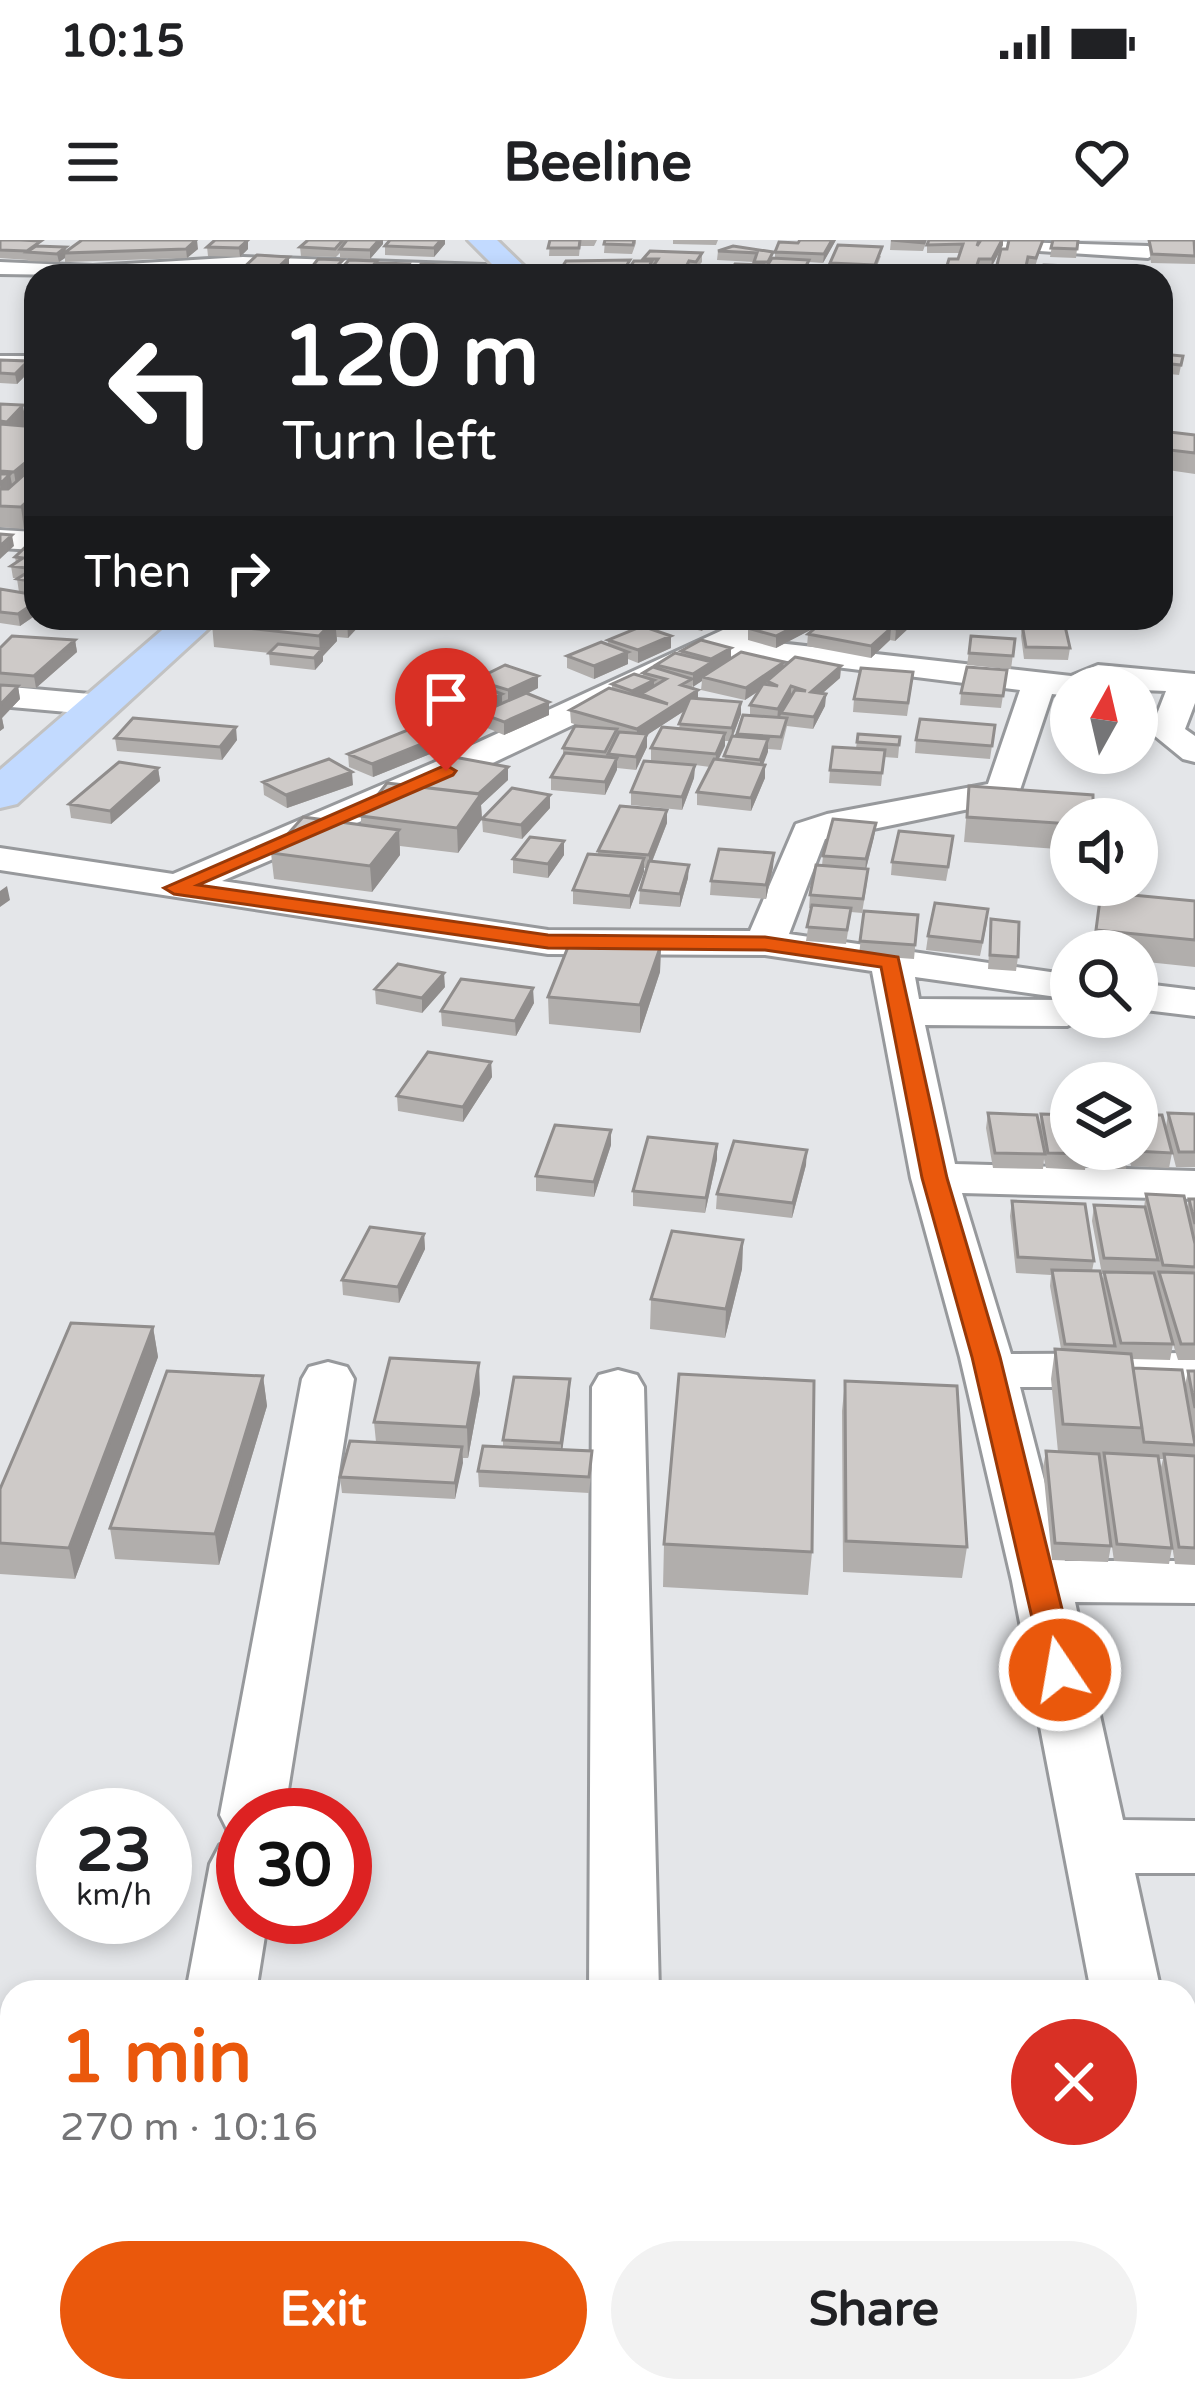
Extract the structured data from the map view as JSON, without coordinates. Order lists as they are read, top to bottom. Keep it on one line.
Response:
{"north":"top","page":{"status":"10:15","header":"Beeline","turn":["120 m","Turn left"],"then":"Then","speed":"23 km/h","limit":"30","heading":["1 min","270 m · 10:16"],"buttons":["Exit","Share"]}}
